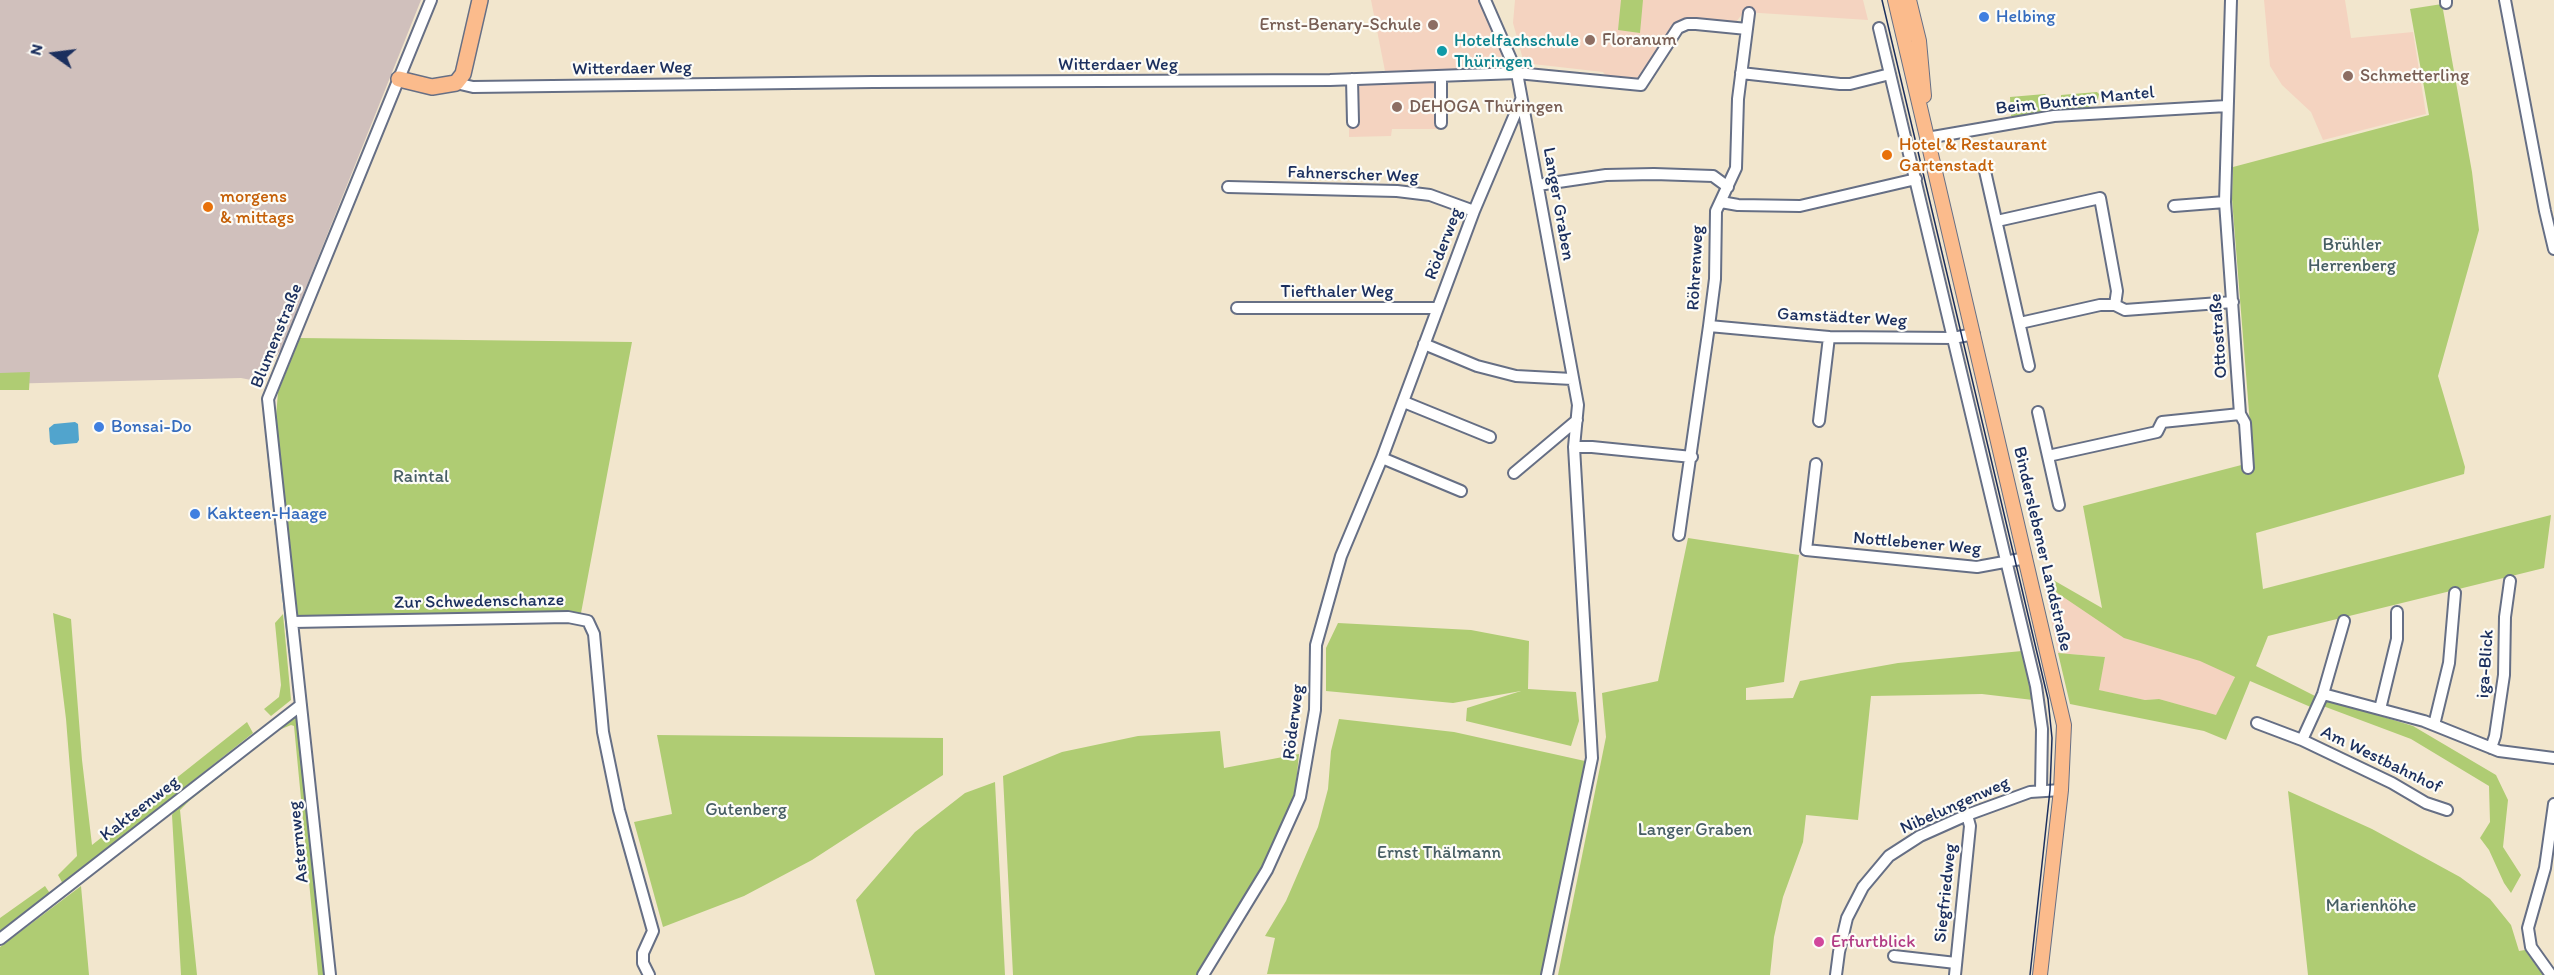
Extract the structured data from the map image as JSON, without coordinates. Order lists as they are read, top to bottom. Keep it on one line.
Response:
{"streets":{"main road":["Binderslebener Landstraße"],"street":["Witterdaer Weg","Beim Bunten Mantel","Fahnerscher Weg","Langer Graben","Röderweg","Röhrenweg","Tiefthaler Weg","Gamstädter Weg","Blumenstraße","Ottostraße","Nottlebener Weg","Zur Schwedenschanze","iga-Blick","Am Westbahnhof","Nibelungenweg","Kakteenweg","Asternweg","Siegfriedweg"]},"crossings":[["Witterdaer Weg","Langer Graben"],["Witterdaer Weg","Röhrenweg"],["Beim Bunten Mantel","Ottostraße"],["Beim Bunten Mantel","Binderslebener Landstraße"],["Fahnerscher Weg","Röderweg"],["Langer Graben","Röderweg"],["Röderweg","Tiefthaler Weg"],["Röhrenweg","Gamstädter Weg"],["Gamstädter Weg","Binderslebener Landstraße"],["Blumenstraße","Zur Schwedenschanze"],["Blumenstraße","Kakteenweg"],["Blumenstraße","Asternweg"],["Nottlebener Weg","Binderslebener Landstraße"],["Binderslebener Landstraße","Nibelungenweg"],["Nibelungenweg","Siegfriedweg"],["Kakteenweg","Asternweg"]],"parks":["Brühler Herrenberg","Raintal","Gutenberg","Langer Graben","Ernst Thälmann","Marienhöhe"],"places":["Helbing","Ernst-Benary-Schule","Floranum","Hotelfachschule Thüringen","Schmetterling","DEHOGA Thüringen","Hotel & Restaurant Gartenstadt","morgens & mittags","Bonsai-Do","Kakteen-Haage","Erfurtblick"],"north":"left"}
